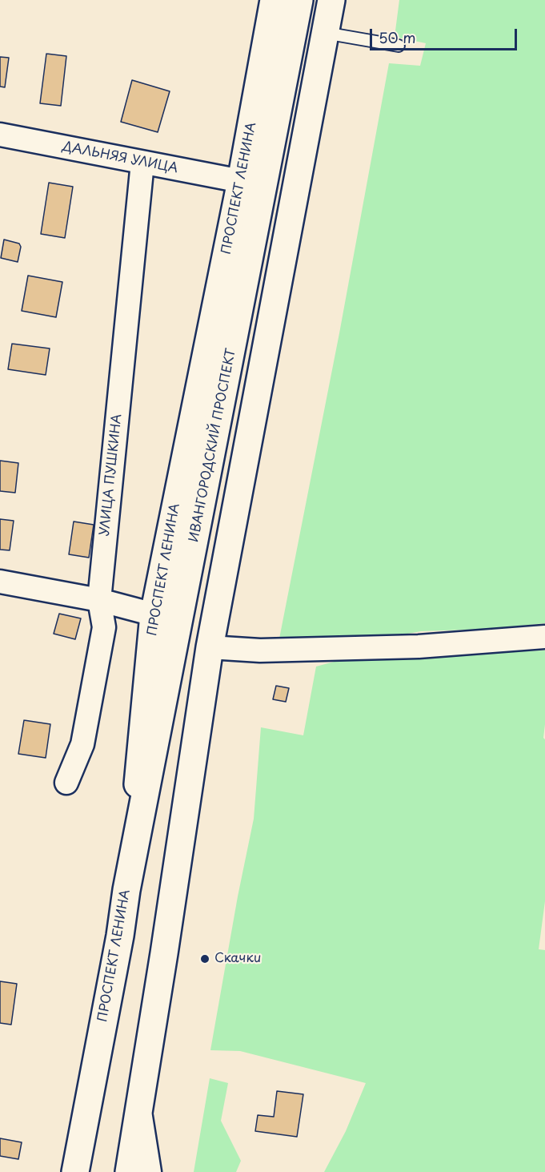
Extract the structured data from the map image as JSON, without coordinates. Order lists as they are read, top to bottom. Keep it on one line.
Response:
{"streets":{"main road":["ПРОСПЕКТ ЛЕНИНА","ИВАНГОРОДСКИЙ ПРОСПЕКТ"],"street":["ДАЛЬНЯЯ УЛИЦА","УЛИЦА ПУШКИНА"]},"crossings":[["ДАЛЬНЯЯ УЛИЦА","ПРОСПЕКТ ЛЕНИНА"],["ДАЛЬНЯЯ УЛИЦА","УЛИЦА ПУШКИНА"],["ПРОСПЕКТ ЛЕНИНА","ИВАНГОРОДСКИЙ ПРОСПЕКТ"]],"places":["Скачки"],"scale_bar":"50 m"}
